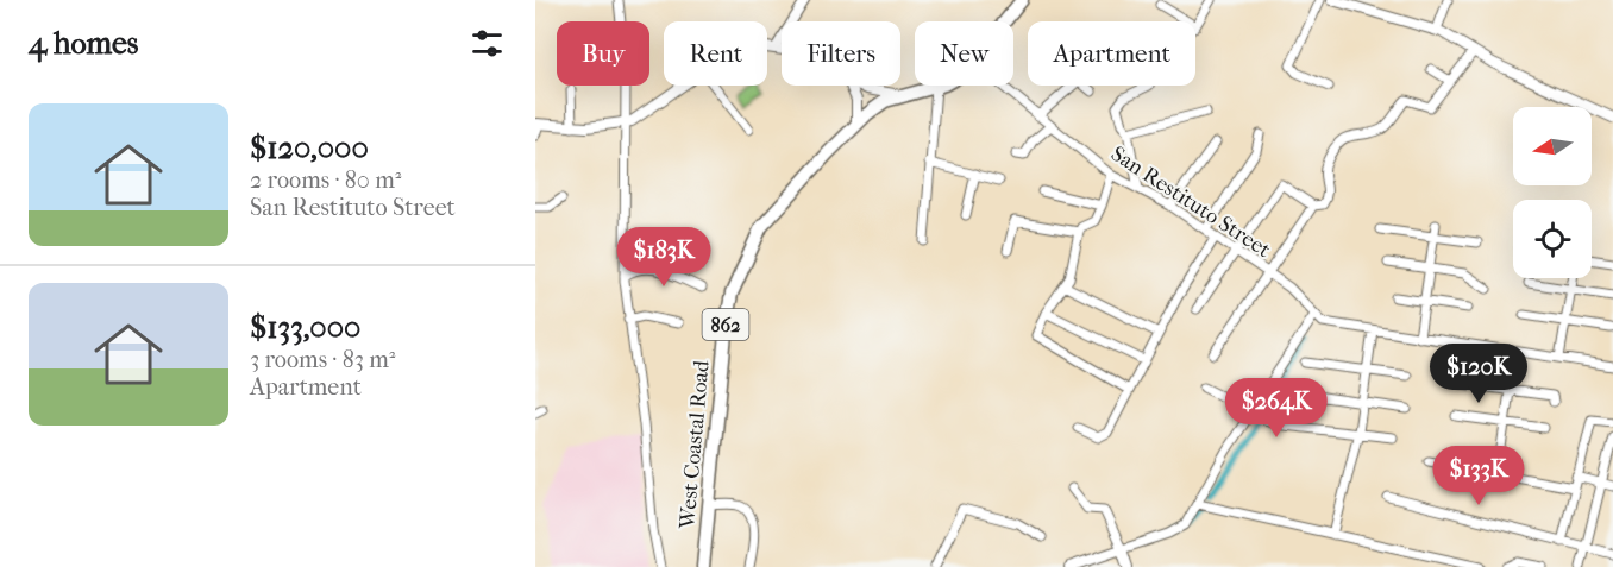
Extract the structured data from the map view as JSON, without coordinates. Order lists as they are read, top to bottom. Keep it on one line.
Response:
{"streets":{"main road":["862","West Coastal Road"],"street":["San Restituto Street"]},"crossings":[["862","West Coastal Road"]],"north":"left","page":{"heading":"4 homes","chip":["Buy","Rent","Filters","New","Apartment"],"list":[{"name":"$120,000","note":"2 rooms · 80 m² · San Restituto Street"},{"name":"$133,000","note":"3 rooms · 83 m² · Apartment"}],"price":["$183K","$120K","$264K","$133K"]}}
